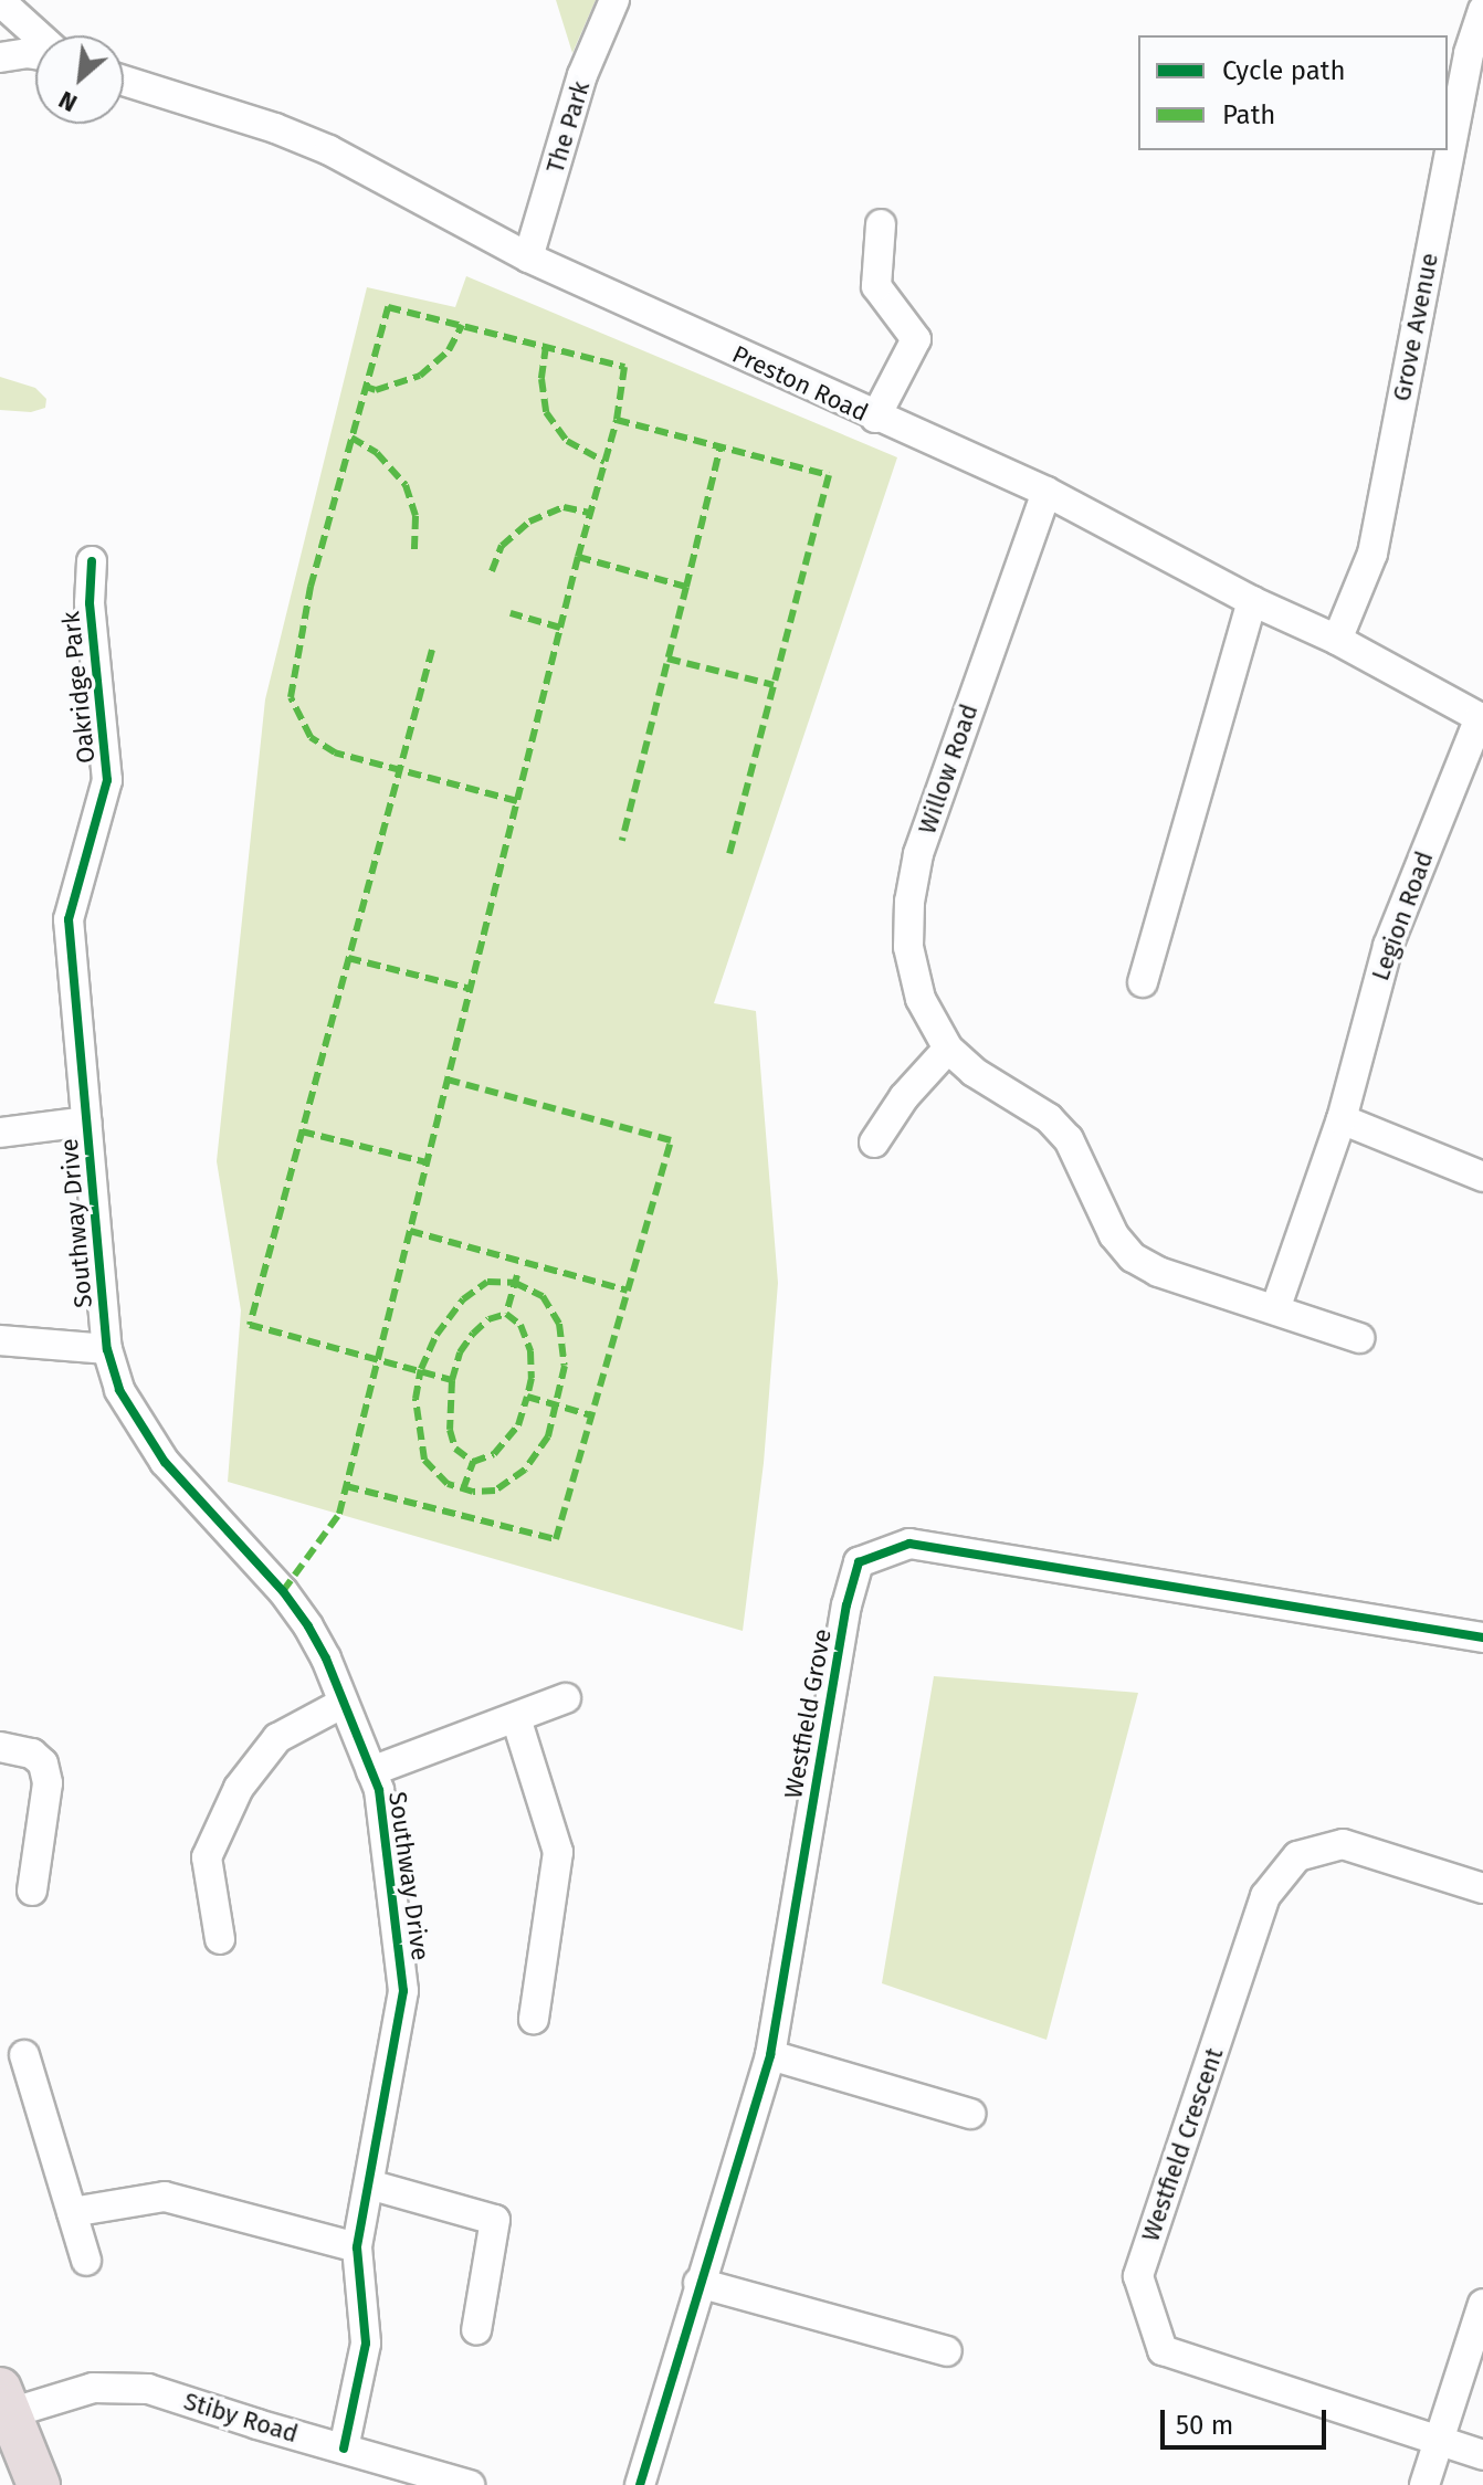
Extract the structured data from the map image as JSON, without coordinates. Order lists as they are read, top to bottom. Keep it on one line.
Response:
{"streets":{"street":["The Park","Grove Avenue","Preston Road","Oakridge Park","Willow Road","Legion Road","Southway Drive","Westfield Grove","Westfield Crescent","Stiby Road"]},"crossings":[["The Park","Preston Road"],["Grove Avenue","Preston Road"],["Preston Road","Willow Road"],["Preston Road","Legion Road"],["Oakridge Park","Southway Drive"],["Willow Road","Legion Road"],["Southway Drive","Stiby Road"]],"legend":["Cycle path","Path"],"scale_bar":"50 m","north":"bottom left"}
